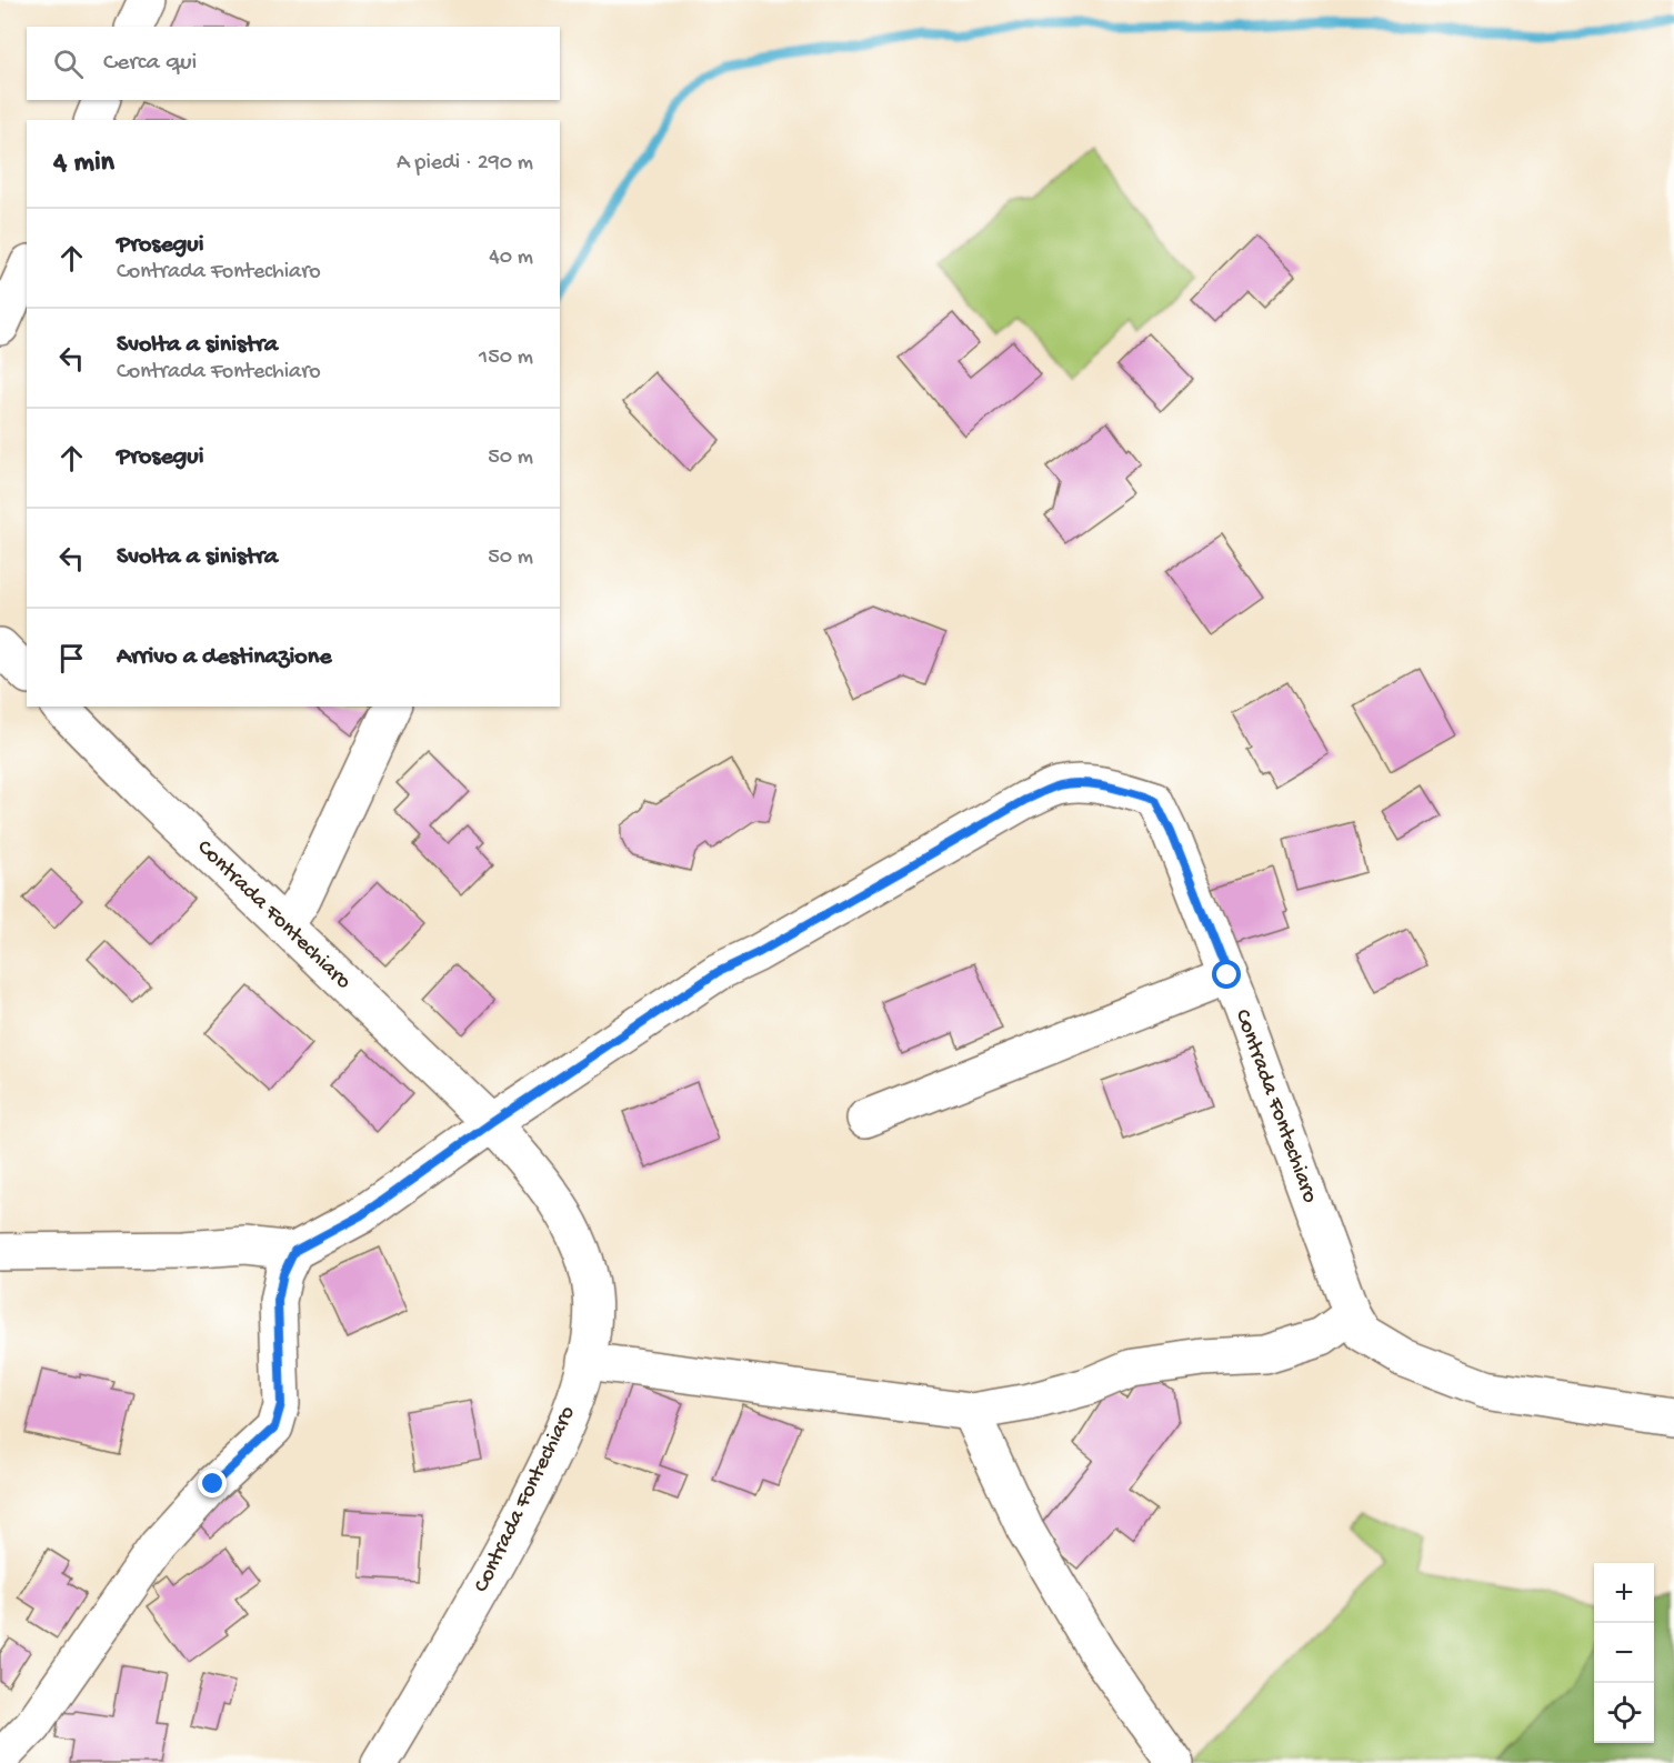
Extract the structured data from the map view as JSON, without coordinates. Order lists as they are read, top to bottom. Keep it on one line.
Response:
{"streets":{"street":["Contrada Fontechiaro"]},"page":{"search":"Cerca qui","heading":["4 min","A piedi · 290 m"],"list":[["Prosegui","Contrada Fontechiaro","40 m"],["Svolta a sinistra","Contrada Fontechiaro","150 m"],["Prosegui","50 m"],["Svolta a sinistra","50 m"],"Arrivo a destinazione"],"map_buttons":["+","−"]}}
